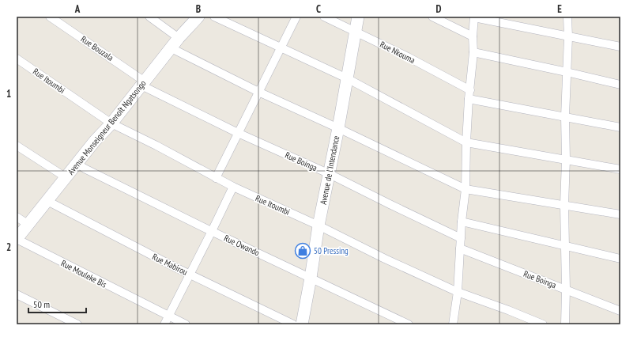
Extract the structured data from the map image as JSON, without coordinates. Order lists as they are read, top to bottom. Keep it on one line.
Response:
{"streets":{"street":["Rue Bouzala","Rue Nkouma","Rue Itoumbi","Avenue Monseigneur Benoît Ngatsongo","Rue Boinga","Avenue de l'Intendance","Rue Owando","Rue Mabirou","Rue Mouleke Bis"]},"crossings":[["Rue Bouzala","Avenue Monseigneur Benoît Ngatsongo"],["Rue Bouzala","Rue Boinga"],["Rue Nkouma","Avenue de l'Intendance"],["Rue Itoumbi","Avenue Monseigneur Benoît Ngatsongo"],["Rue Itoumbi","Avenue de l'Intendance"],["Avenue Monseigneur Benoît Ngatsongo","Rue Boinga"],["Avenue Monseigneur Benoît Ngatsongo","Rue Owando"],["Avenue Monseigneur Benoît Ngatsongo","Rue Mabirou"],["Avenue Monseigneur Benoît Ngatsongo","Rue Mouleke Bis"],["Rue Boinga","Avenue de l'Intendance"],["Avenue de l'Intendance","Rue Owando"]],"places":{"shop":["50 Pressing"]},"scale_bar":"50 m","grid":{"columns":["A","B","C","D","E"],"rows":["1","2"]}}
